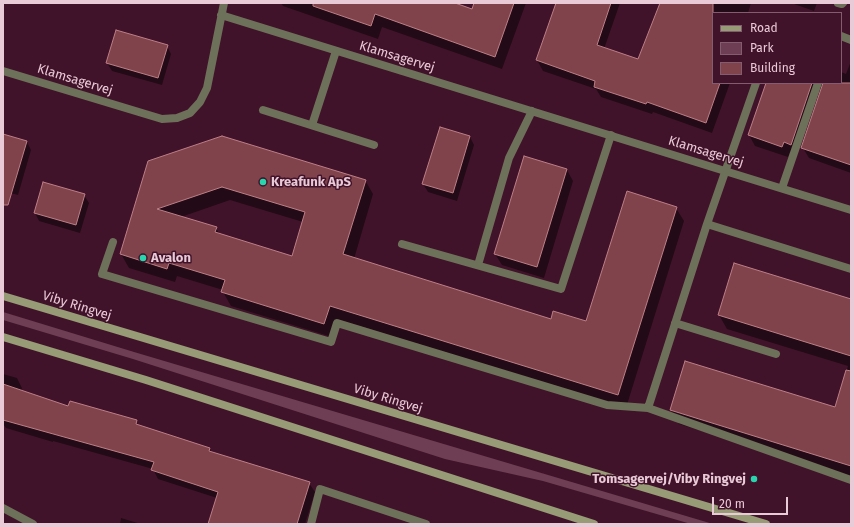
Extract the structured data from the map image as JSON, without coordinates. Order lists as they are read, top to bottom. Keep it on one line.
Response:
{"streets":{"main road":["Viby Ringvej"],"street":["Klamsagervej"]},"places":["Kreafunk ApS","Avalon","Tomsagervej/Viby Ringvej"],"legend":["Road","Park","Building"],"scale_bar":"20 m"}
